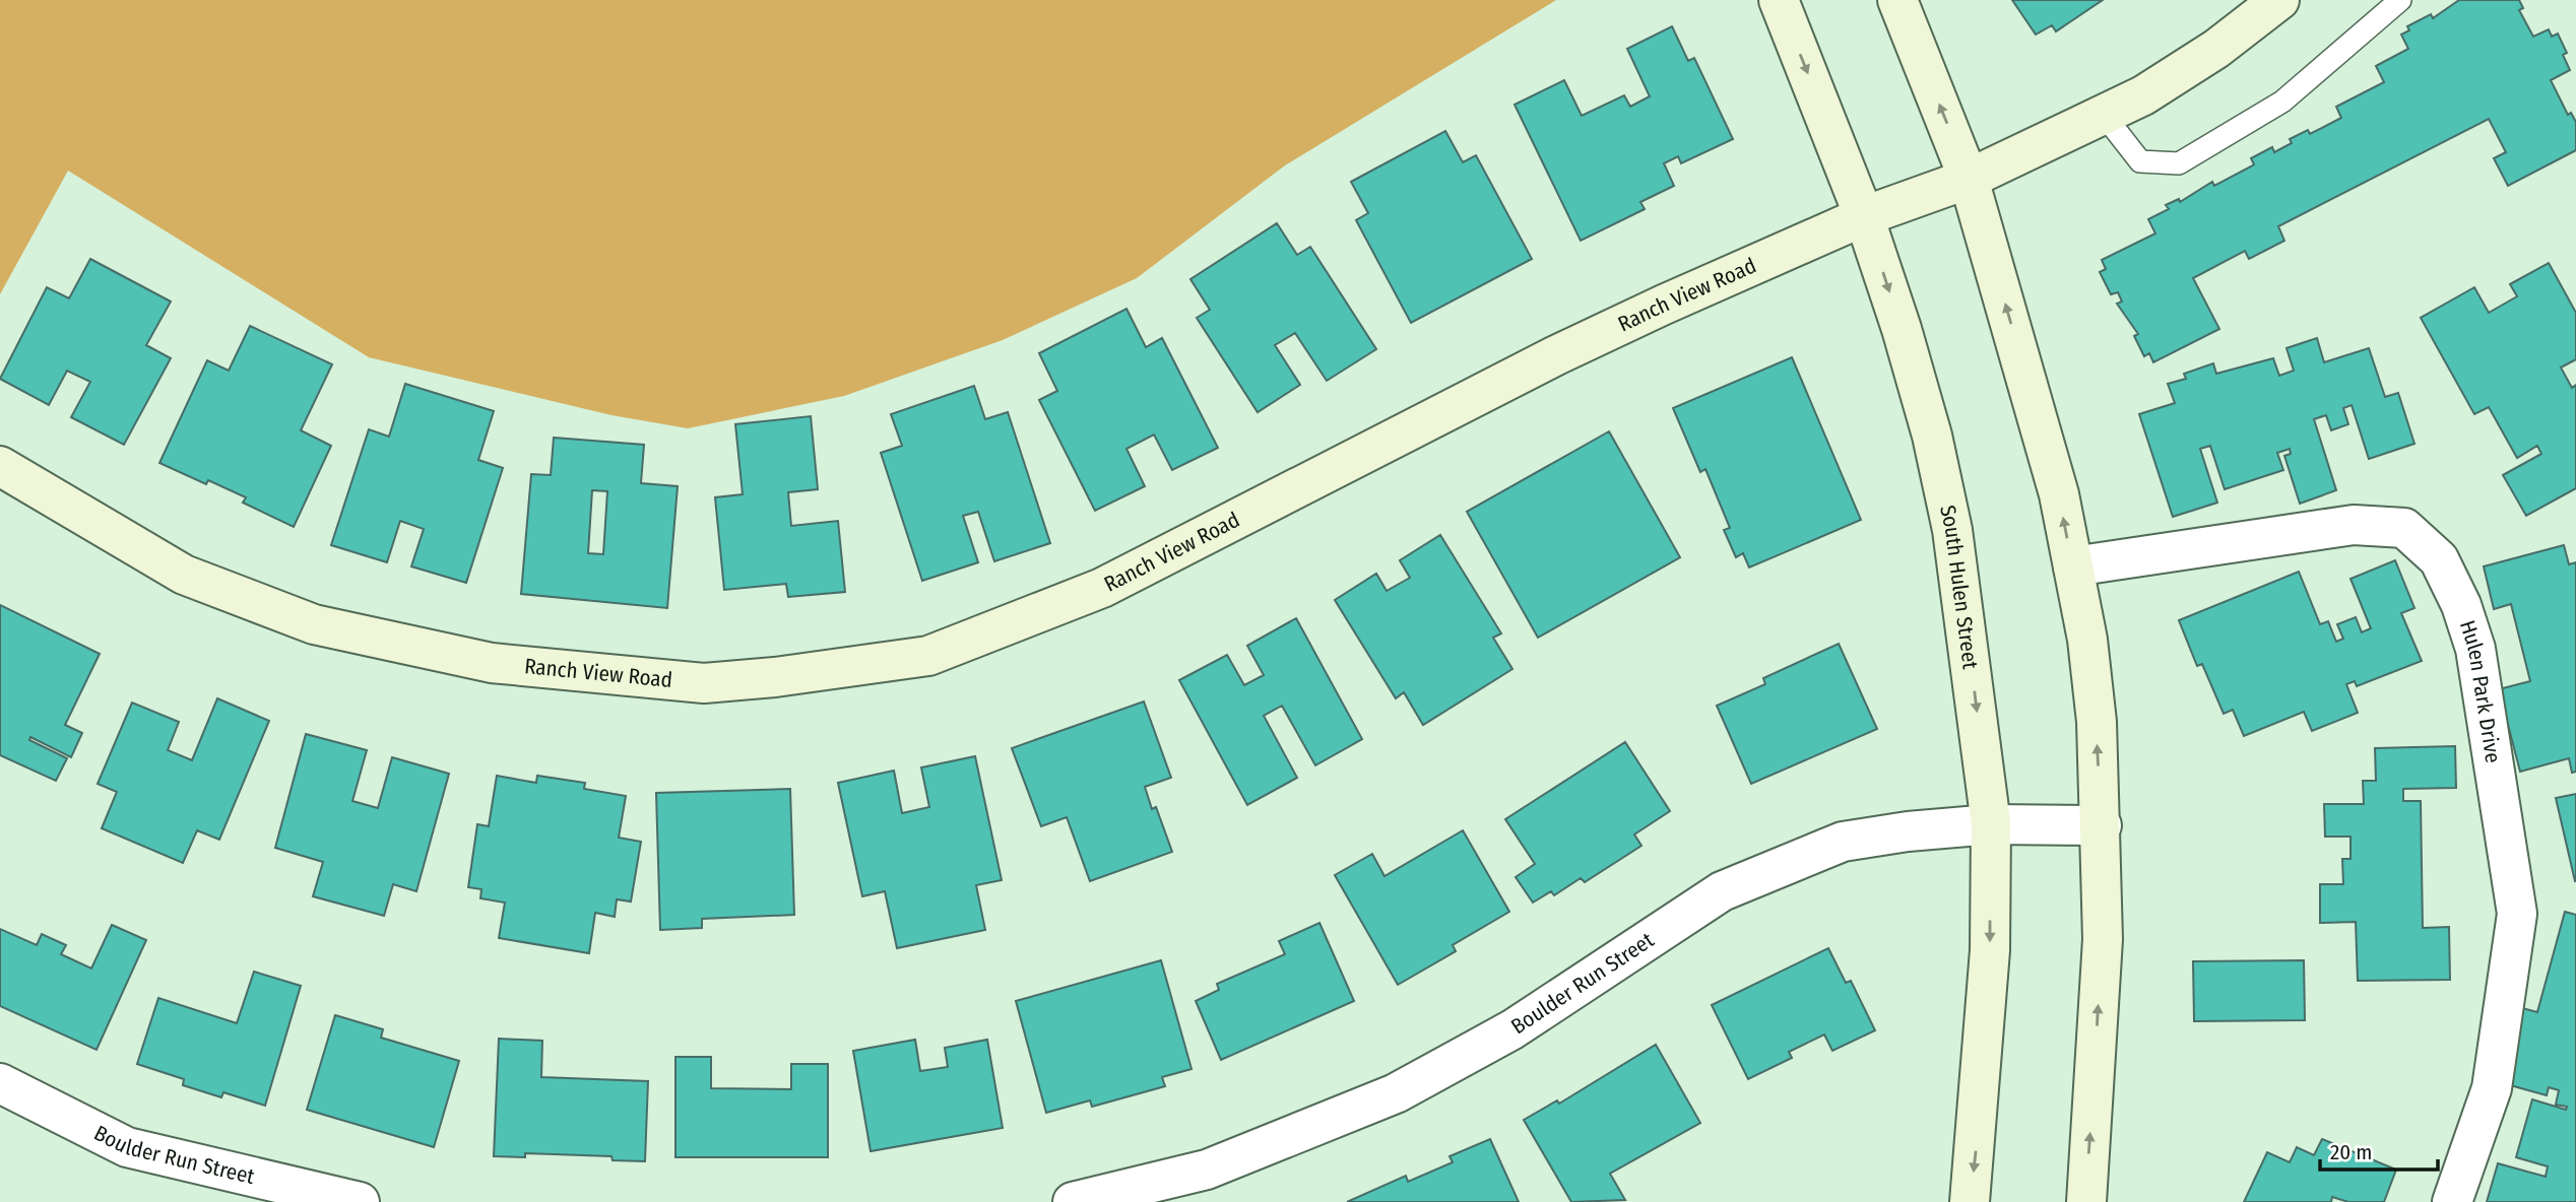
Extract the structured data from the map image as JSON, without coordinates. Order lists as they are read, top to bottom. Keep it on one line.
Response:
{"streets":{"main road":["Ranch View Road","South Hulen Street"],"street":["Hulen Park Drive","Boulder Run Street"]},"crossings":[["Ranch View Road","South Hulen Street"],["South Hulen Street","Boulder Run Street"]],"scale_bar":"20 m"}
